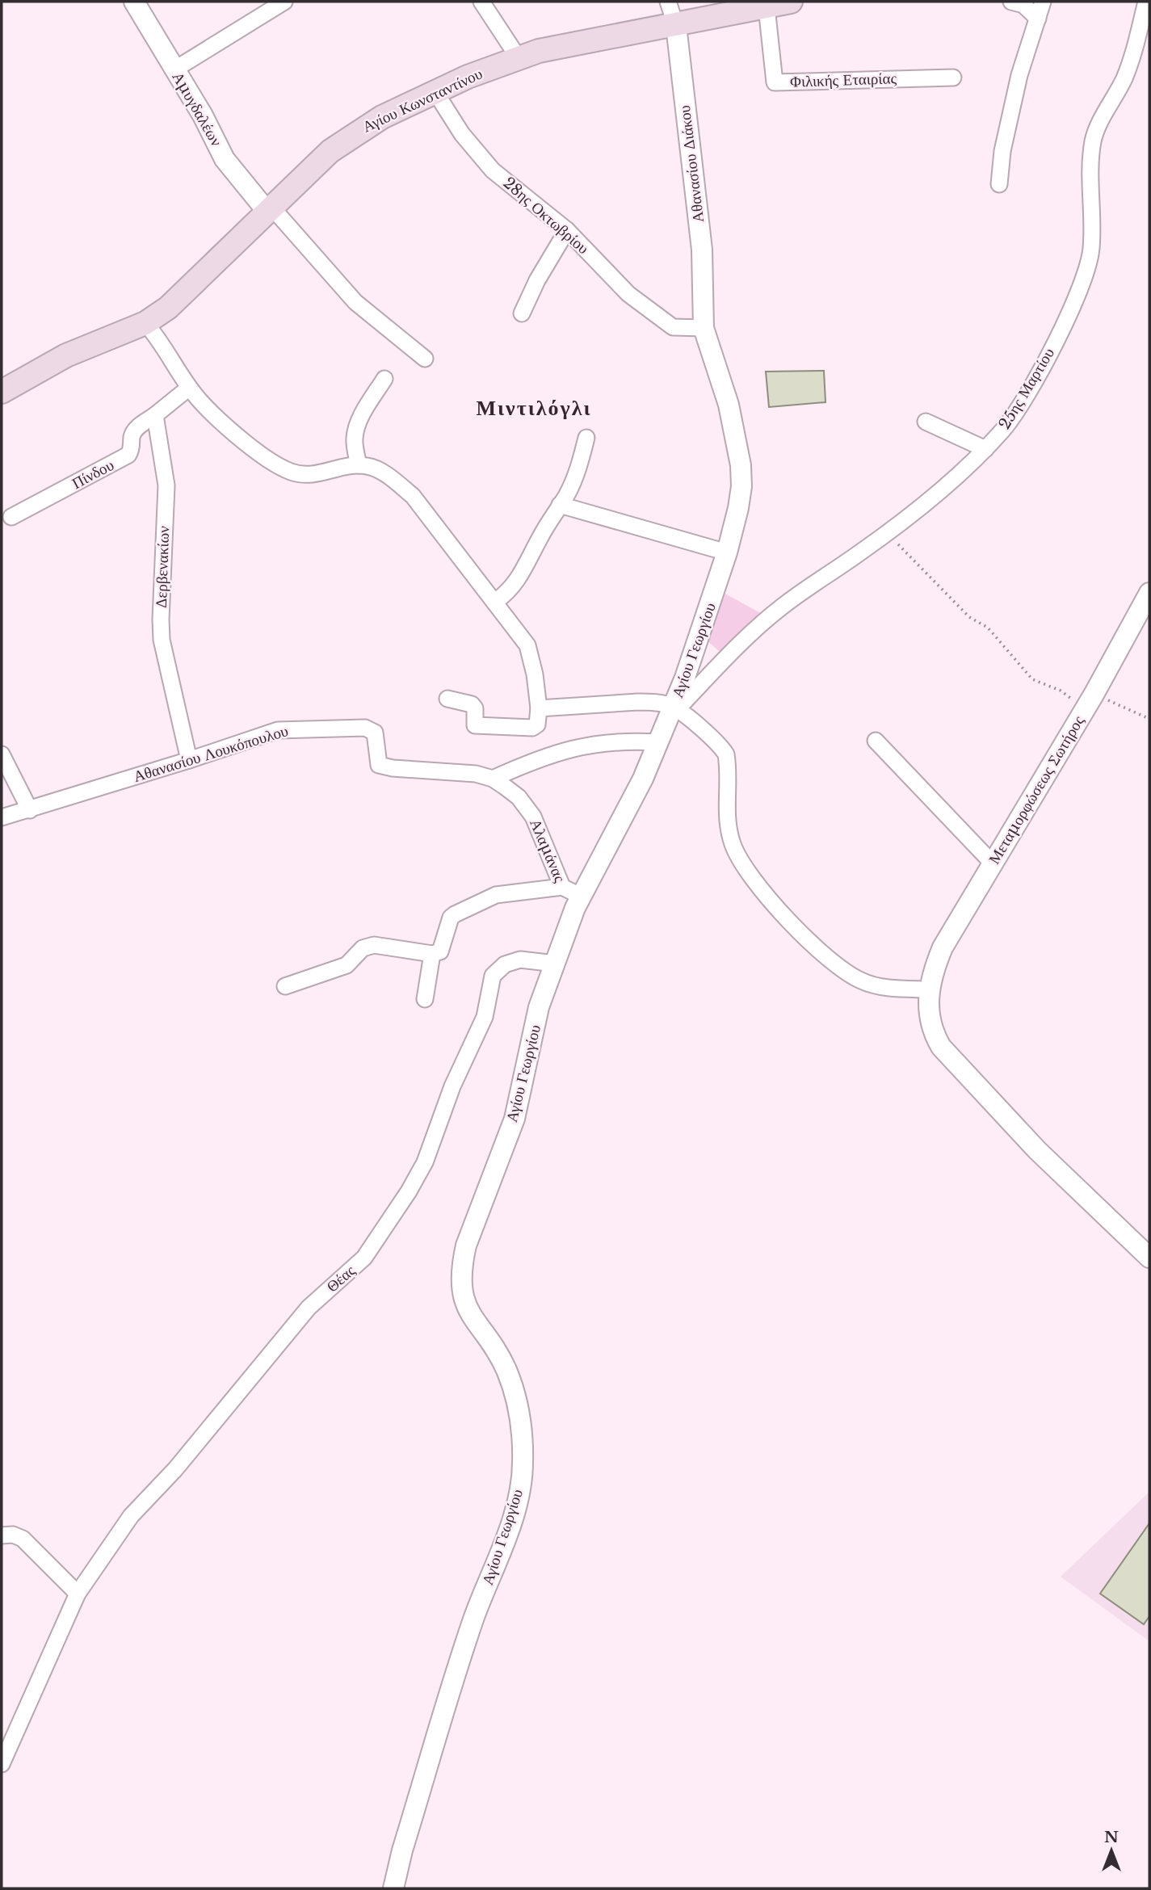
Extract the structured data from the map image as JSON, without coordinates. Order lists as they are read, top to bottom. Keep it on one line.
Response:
{"streets":{"main road":["Αγίου Κωνσταντίνου"],"street":["Φιλικής Εταιρίας","Αμυγδαλέων","Αθανασίου Διάκου","28ης Οκτωβρίου","25ης Μαρτίου","Πίνδου","Δερβενακίων","Αγίου Γεωργίου","Αθανασίου Λουκόπουλου","Μεταμορφώσεως Σωτήρος","Αλαμάνας","Θέας"]},"crossings":[["Φιλικής Εταιρίας","Αγίου Κωνσταντίνου"],["Αγίου Κωνσταντίνου","Αμυγδαλέων"],["Αγίου Κωνσταντίνου","Αθανασίου Διάκου"],["Αγίου Κωνσταντίνου","28ης Οκτωβρίου"],["Αθανασίου Διάκου","28ης Οκτωβρίου"],["Αθανασίου Διάκου","Αγίου Γεωργίου"],["28ης Οκτωβρίου","Αγίου Γεωργίου"],["25ης Μαρτίου","Αγίου Γεωργίου"],["Πίνδου","Δερβενακίων"],["Δερβενακίων","Αθανασίου Λουκόπουλου"],["Αγίου Γεωργίου","Αλαμάνας"],["Αγίου Γεωργίου","Θέας"],["Αθανασίου Λουκόπουλου","Αλαμάνας"]],"districts":["Μιντιλόγλι"],"north":"top"}
